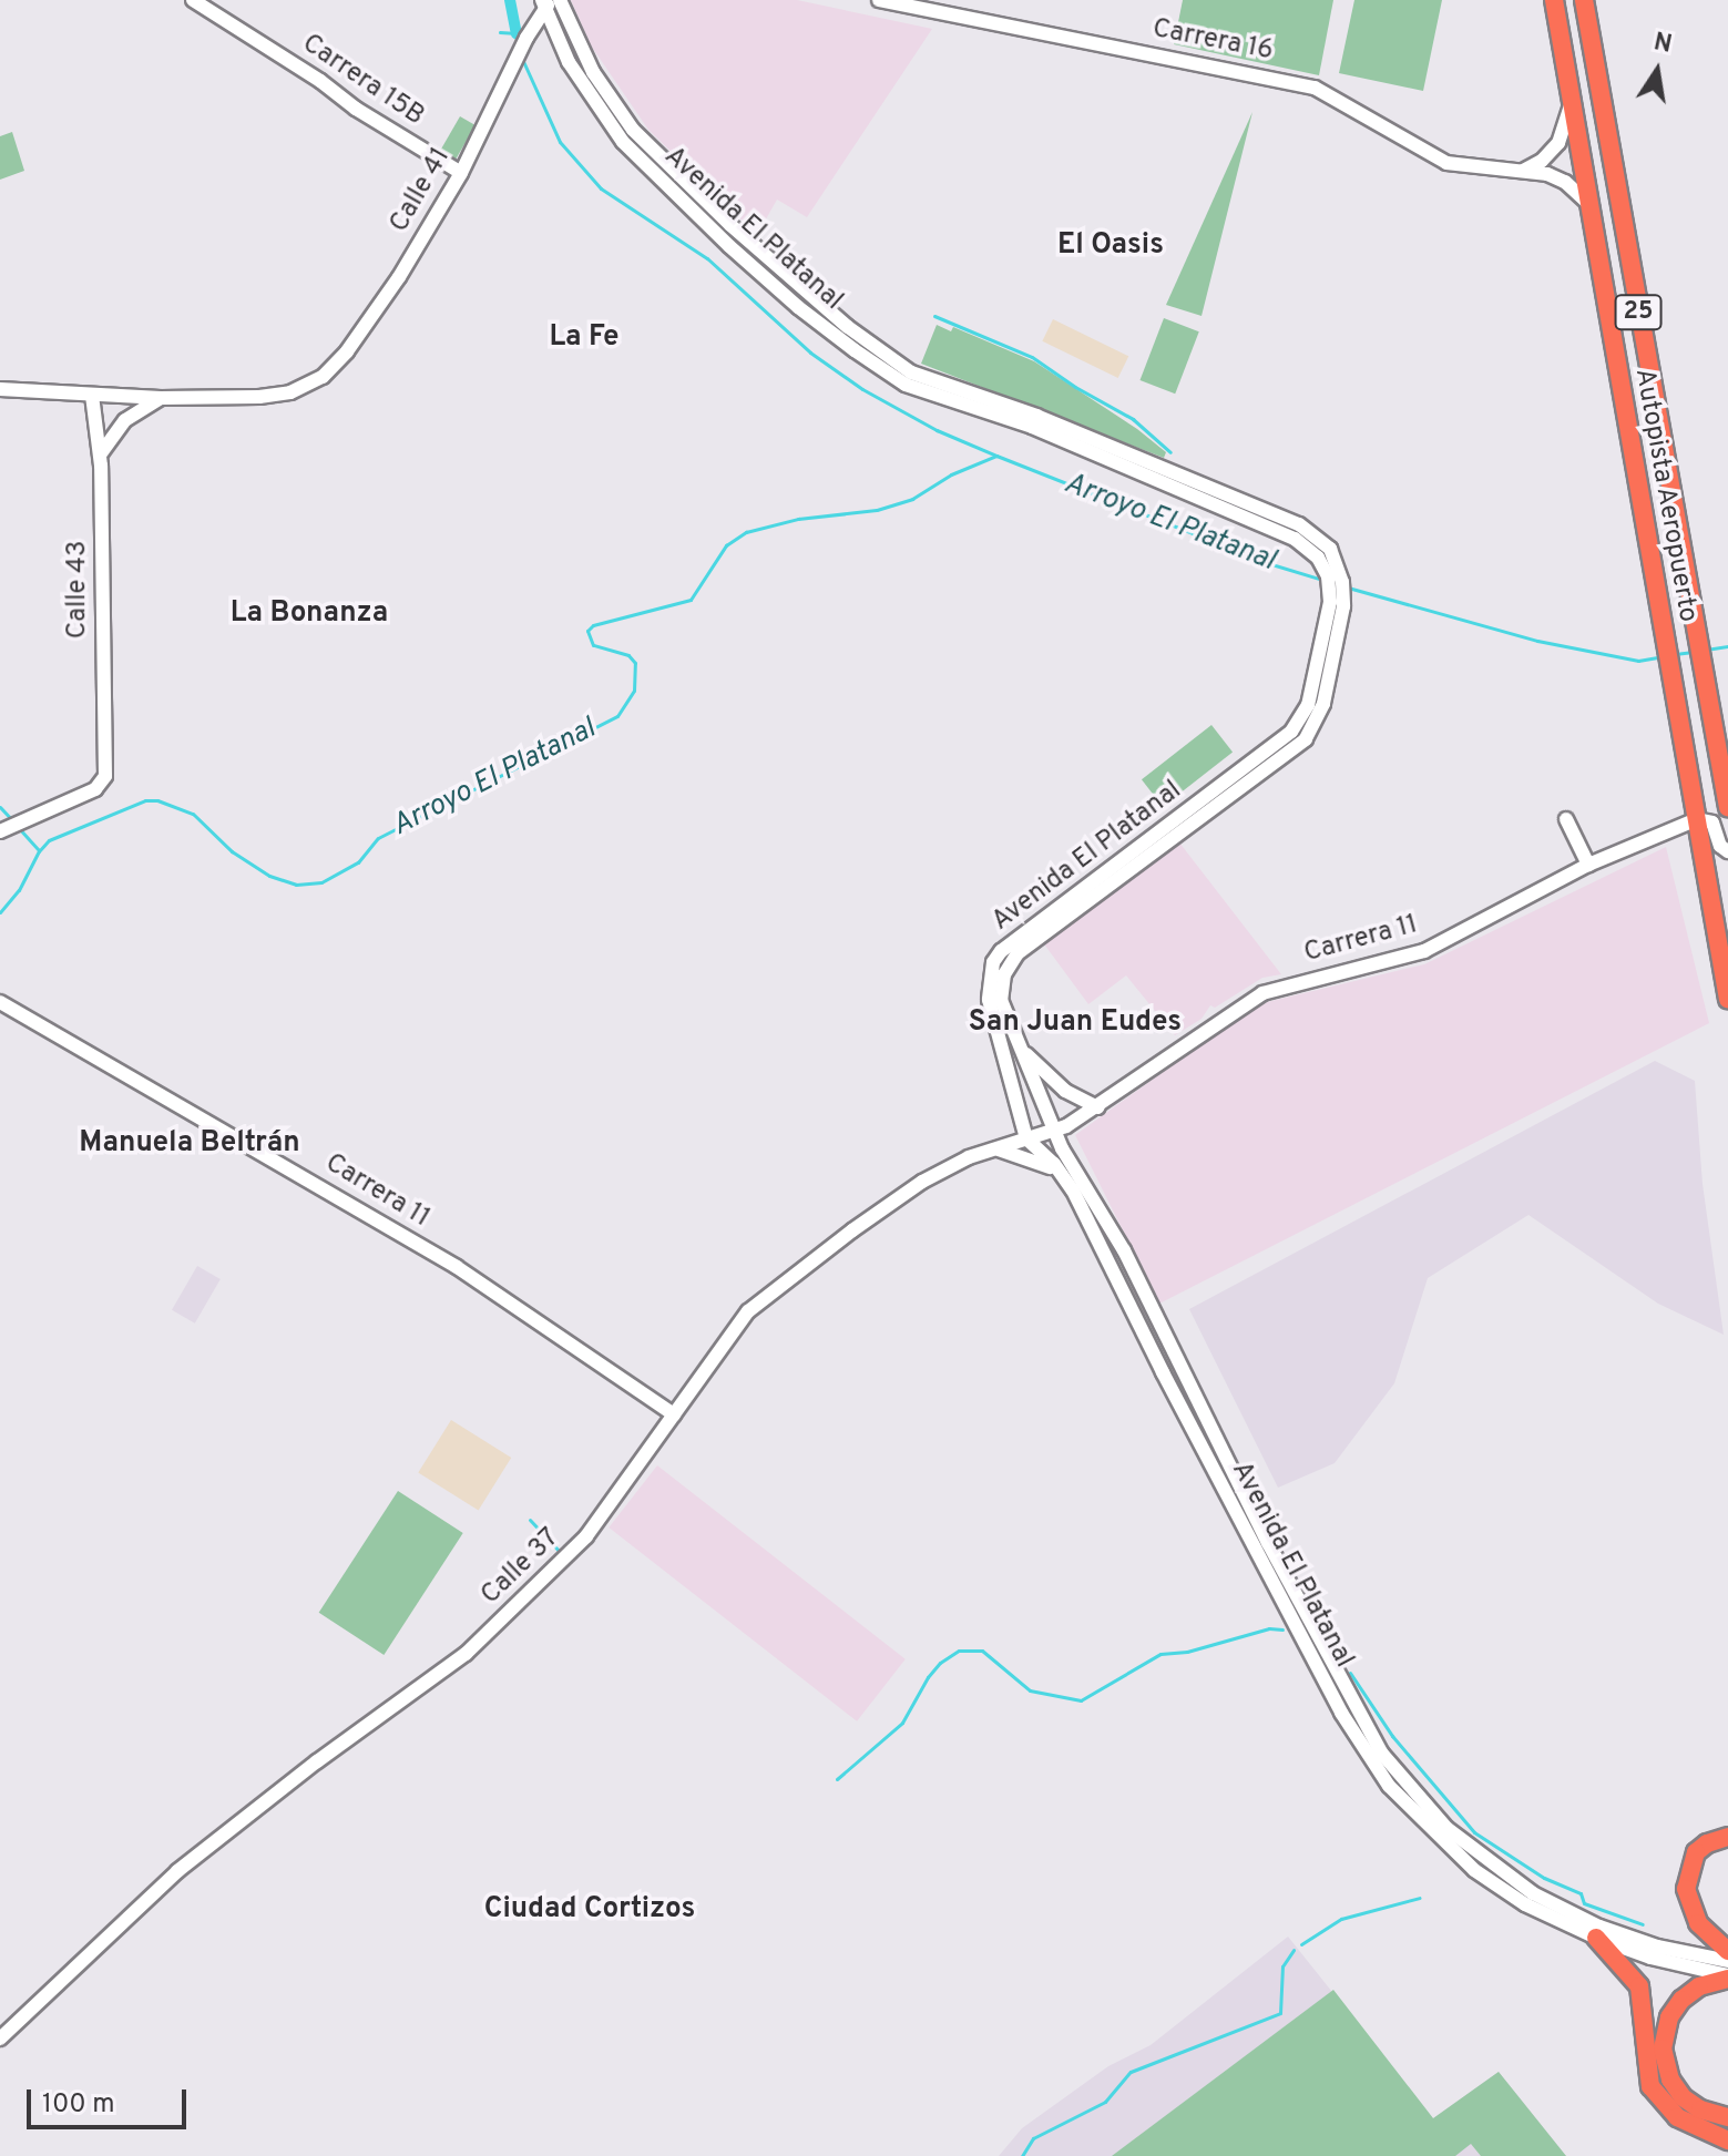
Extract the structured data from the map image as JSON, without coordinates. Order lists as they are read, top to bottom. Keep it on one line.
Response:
{"streets":{"highway":["25","Autopista Aeropuerto"],"main road":["Carrera 16","Carrera 15B","Calle 41","Avenida El Platanal","Calle 43","Carrera 11","Calle 37"]},"crossings":[["Carrera 16","Autopista Aeropuerto"],["Carrera 15B","Calle 41"],["Calle 41","Avenida El Platanal"],["Avenida El Platanal","Carrera 11"],["Avenida El Platanal","Calle 37"],["Autopista Aeropuerto","Carrera 11"],["Carrera 11","Calle 37"]],"districts":["El Oasis","La Fe","La Bonanza","San Juan Eudes","Manuela Beltrán","Ciudad Cortizos"],"water":["Arroyo El Platanal"],"scale_bar":"100 m","north":"top"}
